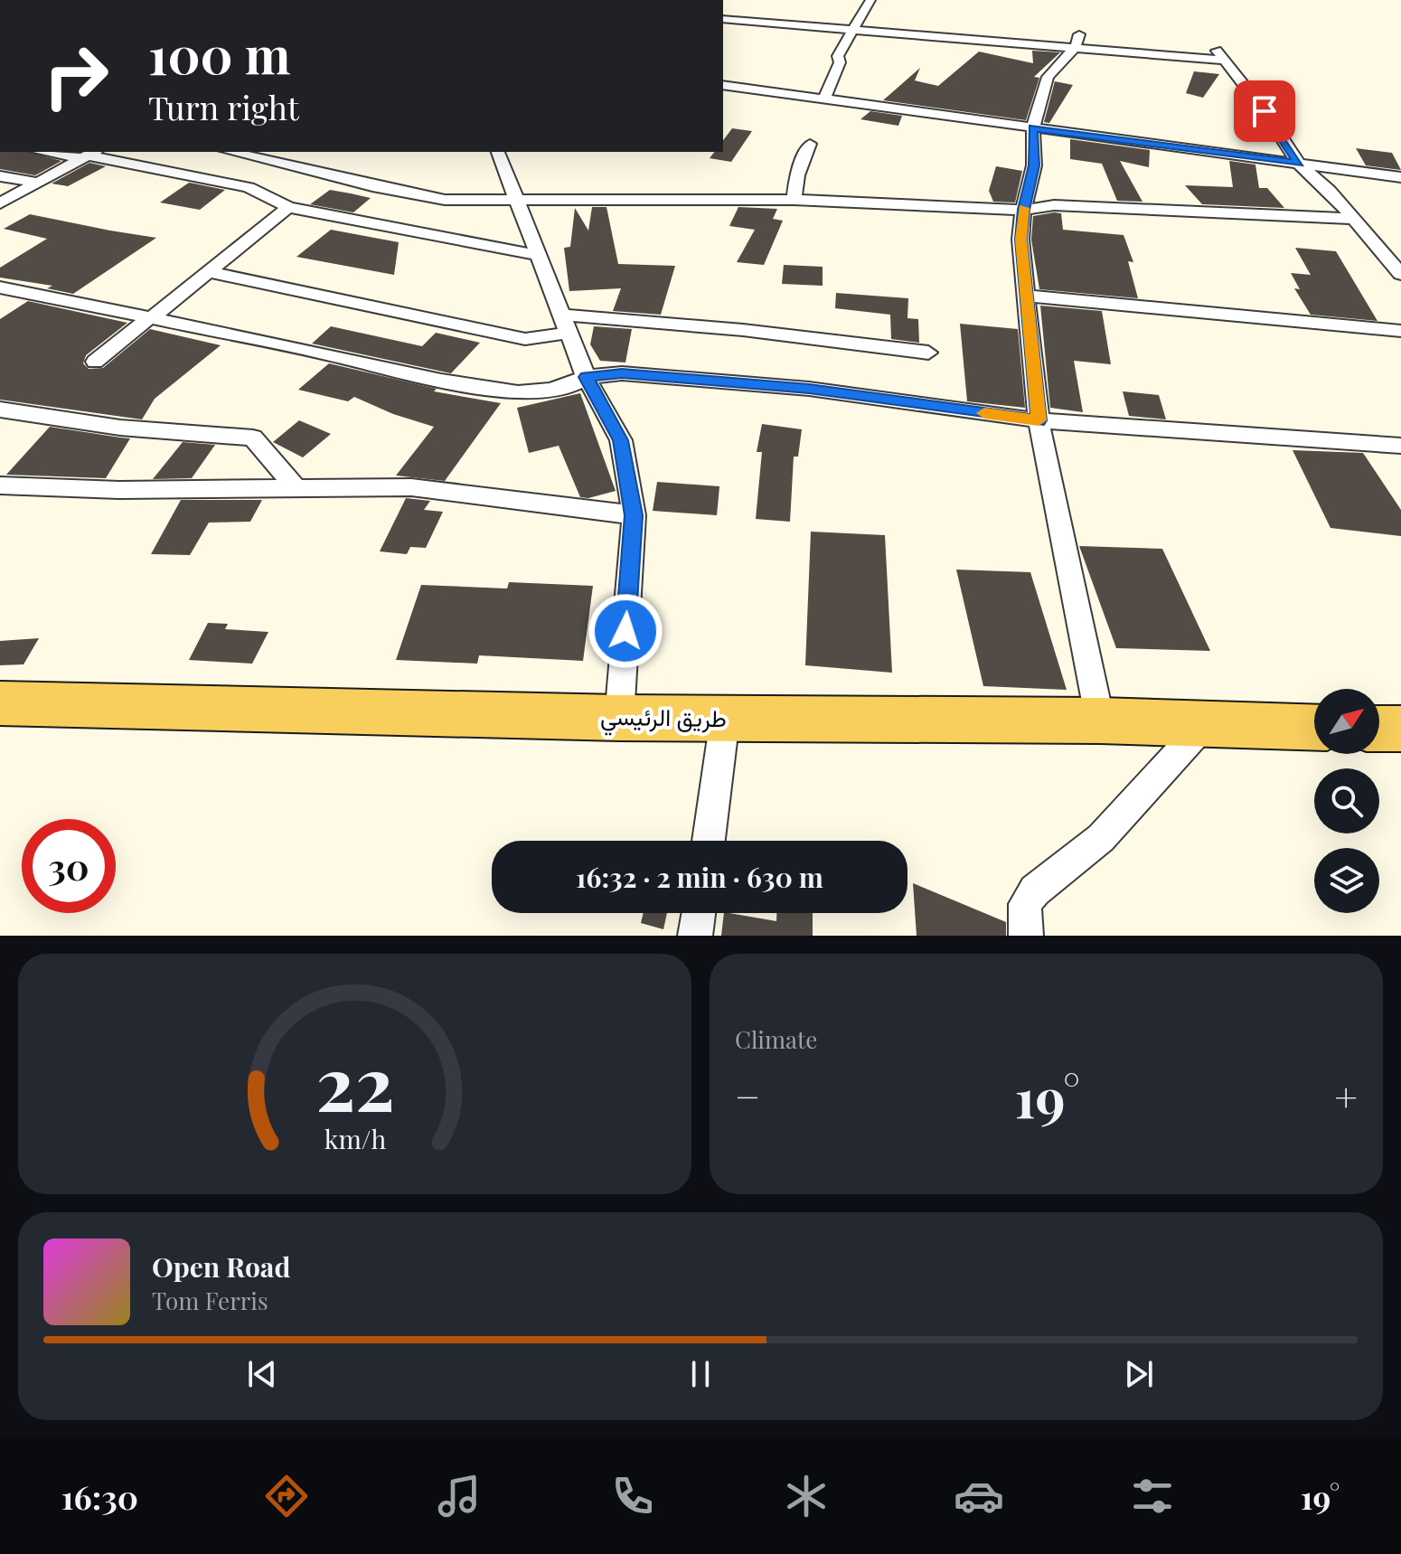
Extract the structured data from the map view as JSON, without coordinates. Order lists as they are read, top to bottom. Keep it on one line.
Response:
{"streets":{"main road":["طريق الرئيسي"]},"north":"top right","page":{"turn":["100 m","Turn right"],"limit":"30","trip":"16:32 · 2 min · 630 m","tile":"Climate","heat":["−","19°","+"],"song":["Open Road","Tom Ferris"],"tabs":["16:30","19°"],"gauge":["22","km/h"]}}
